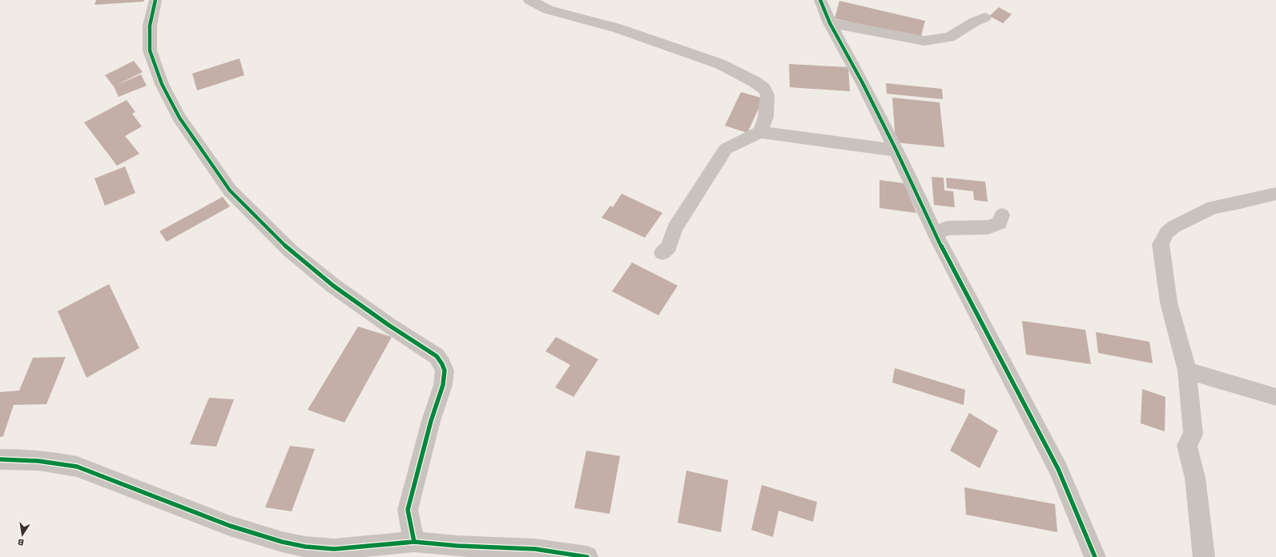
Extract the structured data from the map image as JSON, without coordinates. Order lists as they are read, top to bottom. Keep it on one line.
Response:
{"north":"bottom"}
